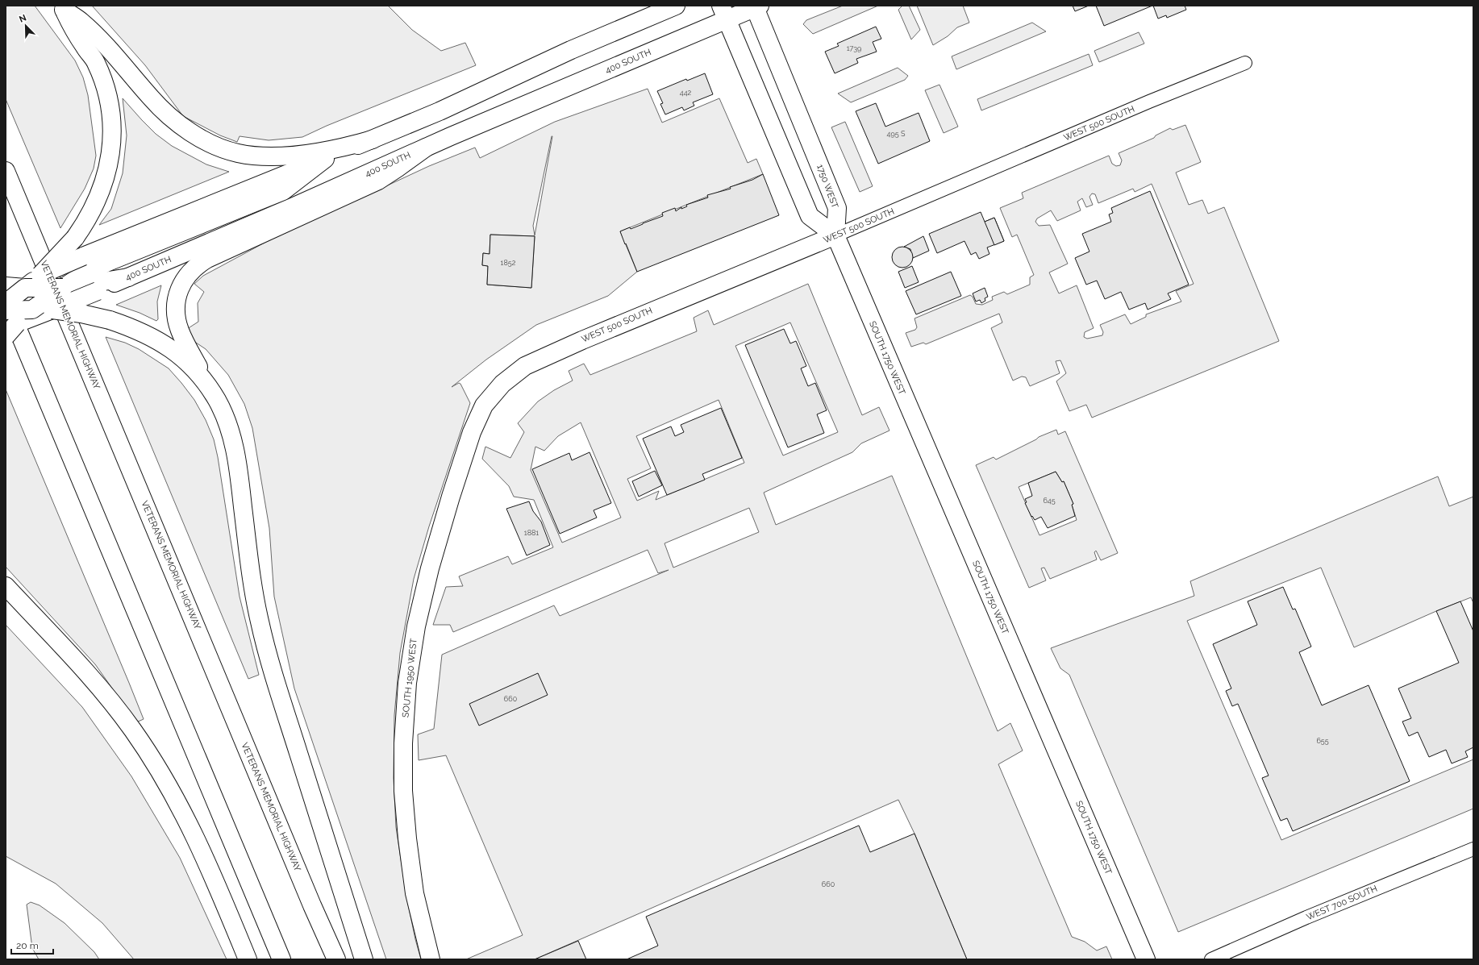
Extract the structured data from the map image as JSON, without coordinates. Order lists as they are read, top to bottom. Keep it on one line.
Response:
{"streets":{"main road":["400 SOUTH","WEST 500 SOUTH","1750 WEST","VETERANS MEMORIAL HIGHWAY","SOUTH 1750 WEST","SOUTH 1950 WEST"],"street":["WEST 700 SOUTH"]},"crossings":[["400 SOUTH","1750 WEST"],["WEST 500 SOUTH","1750 WEST"],["WEST 500 SOUTH","SOUTH 1750 WEST"],["WEST 500 SOUTH","SOUTH 1950 WEST"],["1750 WEST","SOUTH 1750 WEST"]],"house_numbers":["1739","442","495 S","1852","645","1881","660","655","660"],"scale_bar":"20 m","north":"top left"}
